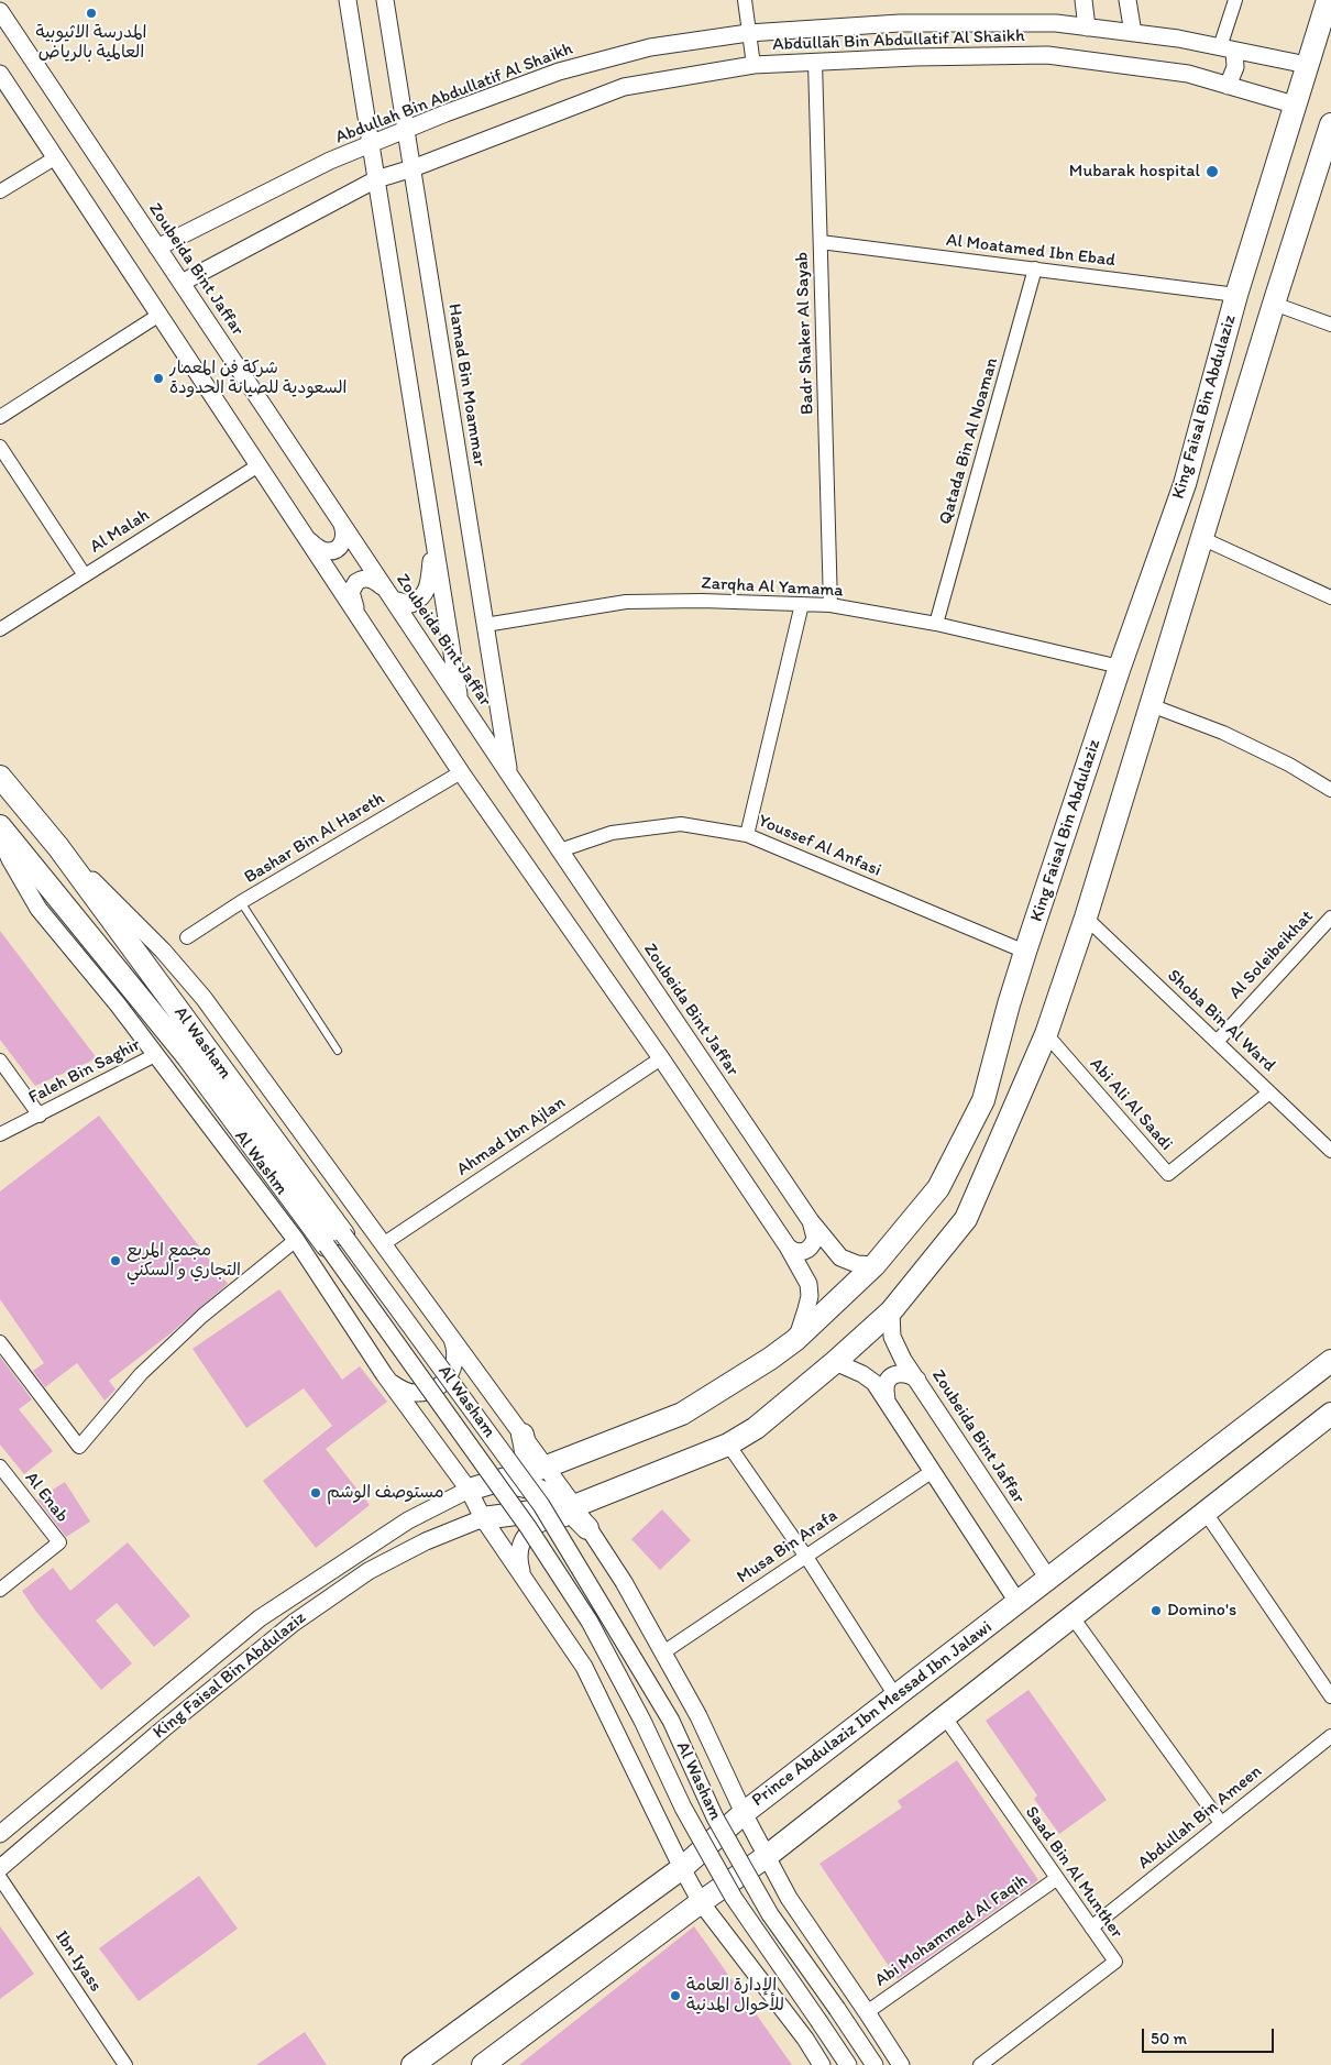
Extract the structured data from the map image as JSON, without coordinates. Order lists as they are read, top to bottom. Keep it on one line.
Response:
{"streets":{"main road":["King Faisal Bin Abdulaziz","Al Washam","Prince Abdulaziz Ibn Messad Ibn Jalawi"],"street":["Abdullah Bin Abdullatif Al Shaikh","Al Moatamed Ibn Ebad","Zoubeida Bint Jaffar","Badr Shaker Al Sayab","Hamad Bin Moammar","Qatada Bin Al Noaman","Al Malah","Zarqha Al Yamama","Bashar Bin Al Hareth","Youssef Al Anfasi","Al Soleibeikhat","Shoba Bin Al Ward","Faleh Bin Saghir","Abi Ali Al Saadi","Ahmad Ibn Ajlan","Al Washm","Al Enab","Musa Bin Arafa","Abdullah Bin Ameen","Saad Bin Al Munther","Abi Mohammed Al Faqih","Ibn Iyass"]},"crossings":[["Abdullah Bin Abdullatif Al Shaikh","Zoubeida Bint Jaffar"],["Abdullah Bin Abdullatif Al Shaikh","Badr Shaker Al Sayab"],["Abdullah Bin Abdullatif Al Shaikh","Hamad Bin Moammar"],["Abdullah Bin Abdullatif Al Shaikh","King Faisal Bin Abdulaziz"],["Al Moatamed Ibn Ebad","Badr Shaker Al Sayab"],["Al Moatamed Ibn Ebad","King Faisal Bin Abdulaziz"],["Al Moatamed Ibn Ebad","Qatada Bin Al Noaman"],["Zoubeida Bint Jaffar","Hamad Bin Moammar"],["Zoubeida Bint Jaffar","King Faisal Bin Abdulaziz"],["Zoubeida Bint Jaffar","Youssef Al Anfasi"],["Zoubeida Bint Jaffar","Prince Abdulaziz Ibn Messad Ibn Jalawi"],["Badr Shaker Al Sayab","Zarqha Al Yamama"],["Hamad Bin Moammar","Zarqha Al Yamama"],["King Faisal Bin Abdulaziz","Zarqha Al Yamama"],["King Faisal Bin Abdulaziz","Youssef Al Anfasi"],["King Faisal Bin Abdulaziz","Shoba Bin Al Ward"],["King Faisal Bin Abdulaziz","Abi Ali Al Saadi"],["King Faisal Bin Abdulaziz","Al Washm"],["Qatada Bin Al Noaman","Zarqha Al Yamama"],["Al Soleibeikhat","Shoba Bin Al Ward"],["Shoba Bin Al Ward","Abi Ali Al Saadi"],["Al Washam","Musa Bin Arafa"],["Al Washam","Prince Abdulaziz Ibn Messad Ibn Jalawi"],["Al Washam","Abi Mohammed Al Faqih"],["Faleh Bin Saghir","Al Washm"],["Abdullah Bin Ameen","Saad Bin Al Munther"],["Saad Bin Al Munther","Abi Mohammed Al Faqih"]],"places":["المدرسة الاثيوبية العالمية بالرياض","Mubarak hospital","شركة فن المعمار السعودية للصيانة الحدودة","مجمع المربع التجاري و السكني","مستوصف الوشم","Domino's","الإدارة العامة للأحوال المدنية"],"scale_bar":"50 m"}
